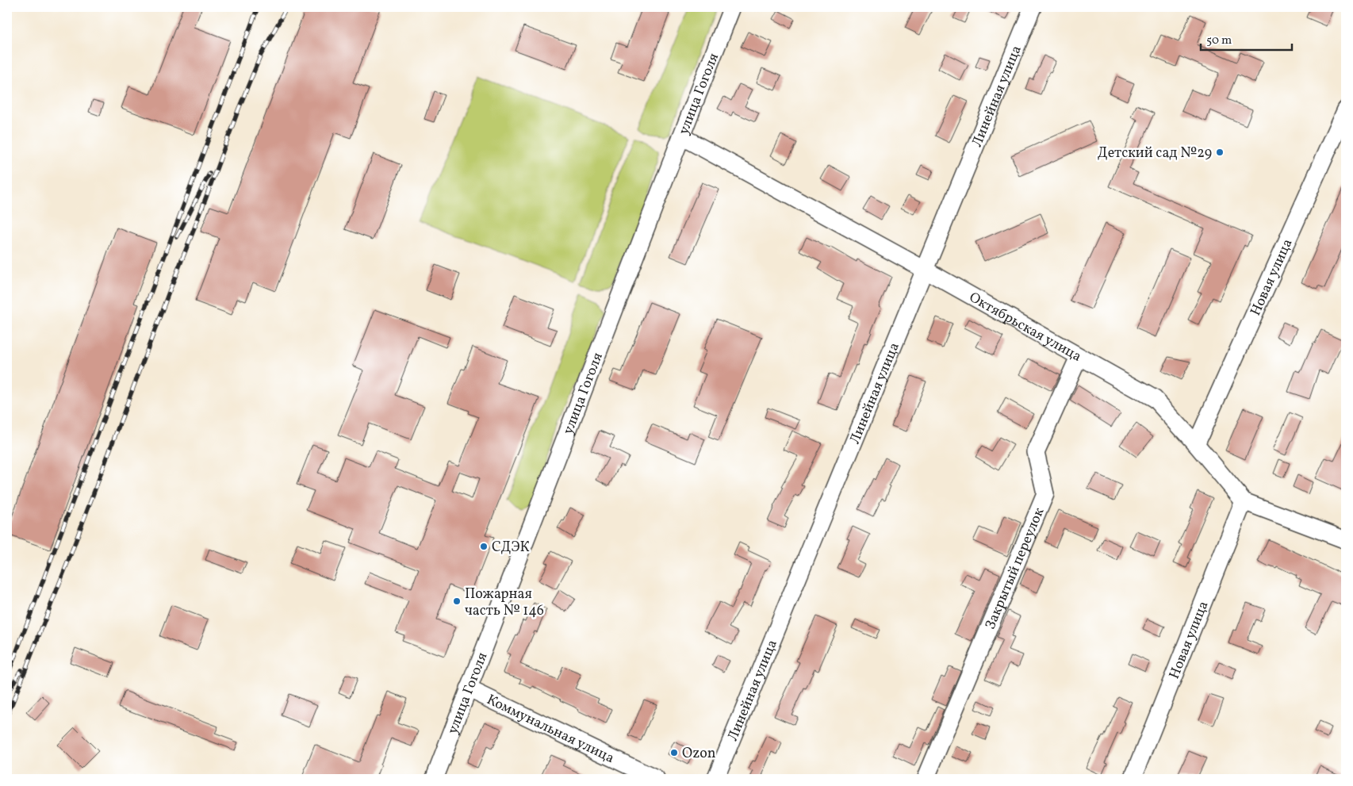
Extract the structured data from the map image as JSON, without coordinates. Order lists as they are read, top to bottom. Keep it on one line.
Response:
{"streets":{"street":["улица Гоголя","Линейная улица","Новая улица","Октябрьская улица","Закрытый переулок","Коммунальная улица"]},"crossings":[["улица Гоголя","Октябрьская улица"],["улица Гоголя","Коммунальная улица"],["Линейная улица","Октябрьская улица"],["Новая улица","Октябрьская улица"],["Октябрьская улица","Закрытый переулок"]],"places":["Детский сад №29","СДЭК","Пожарная часть № 146","Ozon"],"scale_bar":"50 m"}
